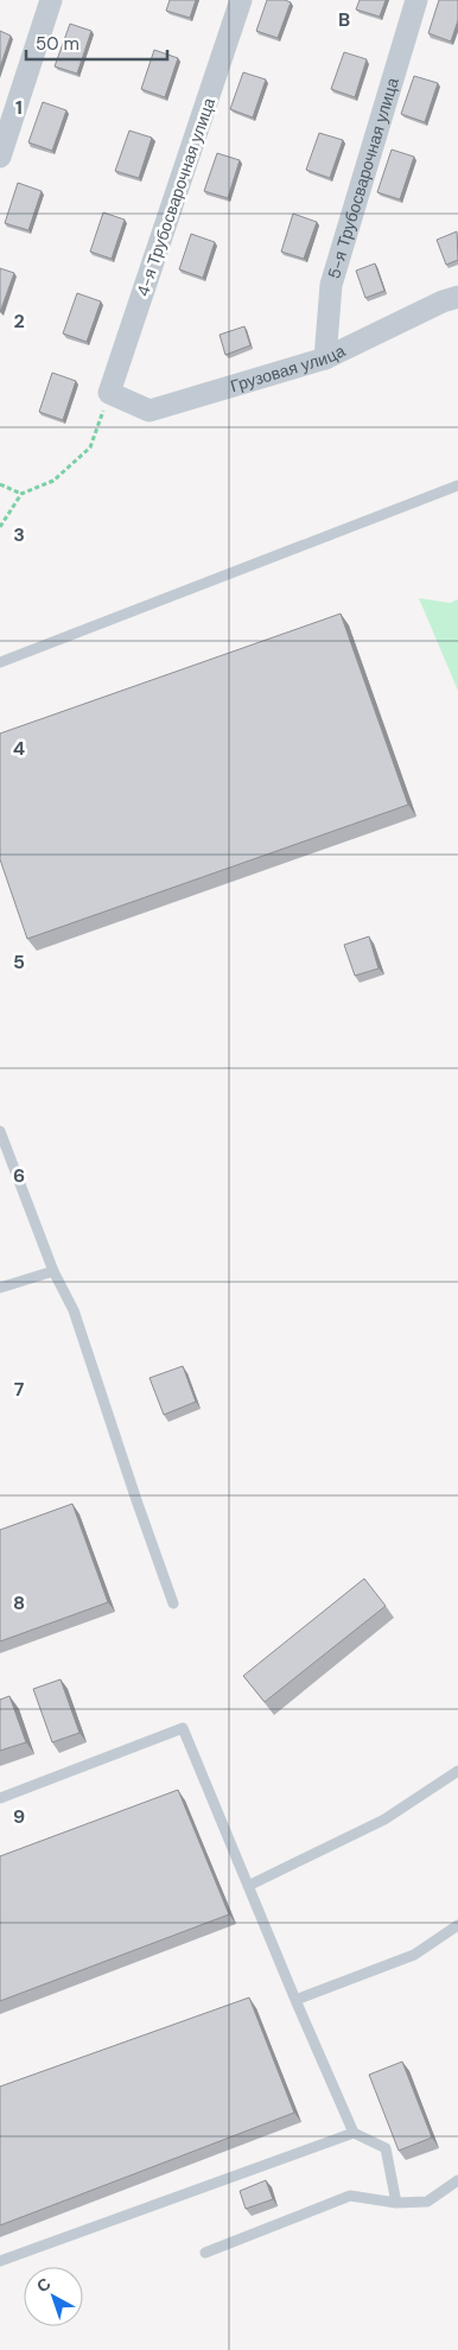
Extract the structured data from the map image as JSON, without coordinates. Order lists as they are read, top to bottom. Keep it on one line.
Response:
{"streets":{"street":["5-я Трубосварочная улица","4-я Трубосварочная улица","Грузовая улица"]},"crossings":[["5-я Трубосварочная улица","Грузовая улица"],["4-я Трубосварочная улица","Грузовая улица"]],"scale_bar":"50 m","north":"top left","grid":{"columns":["B"],"rows":["1","2","3","4","5","6","7","8","9"]}}
